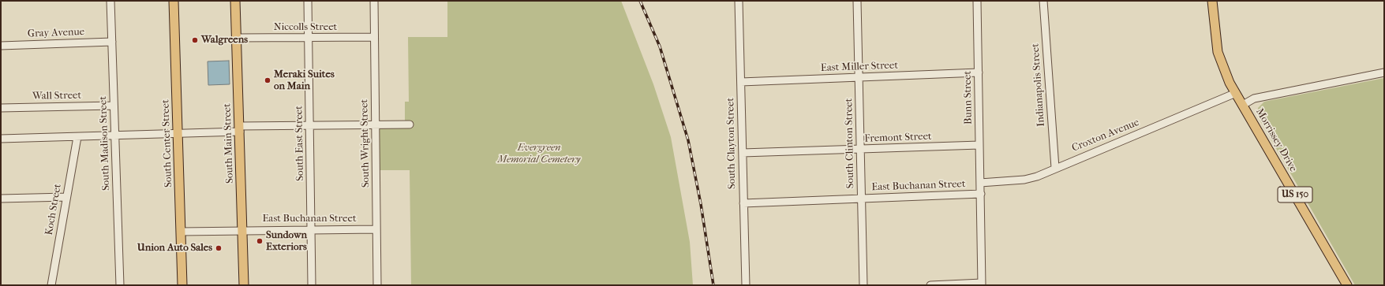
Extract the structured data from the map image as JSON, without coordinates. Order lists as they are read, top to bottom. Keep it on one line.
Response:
{"streets":{"main road":["Morrissey Drive","South Center Street","South Main Street","US 150"],"street":["Niccolls Street","Gray Avenue","East Miller Street","Indianapolis Street","Wall Street","Bunn Street","Croxton Avenue","Fremont Street","South Madison Street","South East Street","South Wright Street","South Clayton Street","South Clinton Street","East Buchanan Street","Koch Street"]},"crossings":[["Niccolls Street","South Main Street"],["Niccolls Street","South East Street"],["Niccolls Street","South Wright Street"],["Gray Avenue","South Madison Street"],["East Miller Street","Bunn Street"],["East Miller Street","South Clayton Street"],["East Miller Street","South Clinton Street"],["Indianapolis Street","Croxton Avenue"],["Wall Street","South Madison Street"],["Bunn Street","Croxton Avenue"],["Bunn Street","Fremont Street"],["Bunn Street","East Buchanan Street"],["Croxton Avenue","US 150"],["Fremont Street","South Clayton Street"],["Fremont Street","South Clinton Street"],["Morrissey Drive","US 150"],["South Center Street","East Buchanan Street"],["South Main Street","East Buchanan Street"],["South East Street","East Buchanan Street"],["South Wright Street","East Buchanan Street"],["South Clayton Street","East Buchanan Street"],["South Clinton Street","East Buchanan Street"]],"parks":["Evergreen Memorial Cemetery"],"places":["Walgreens","Meraki Suites on Main","Sundown Exteriors","Union Auto Sales"]}
